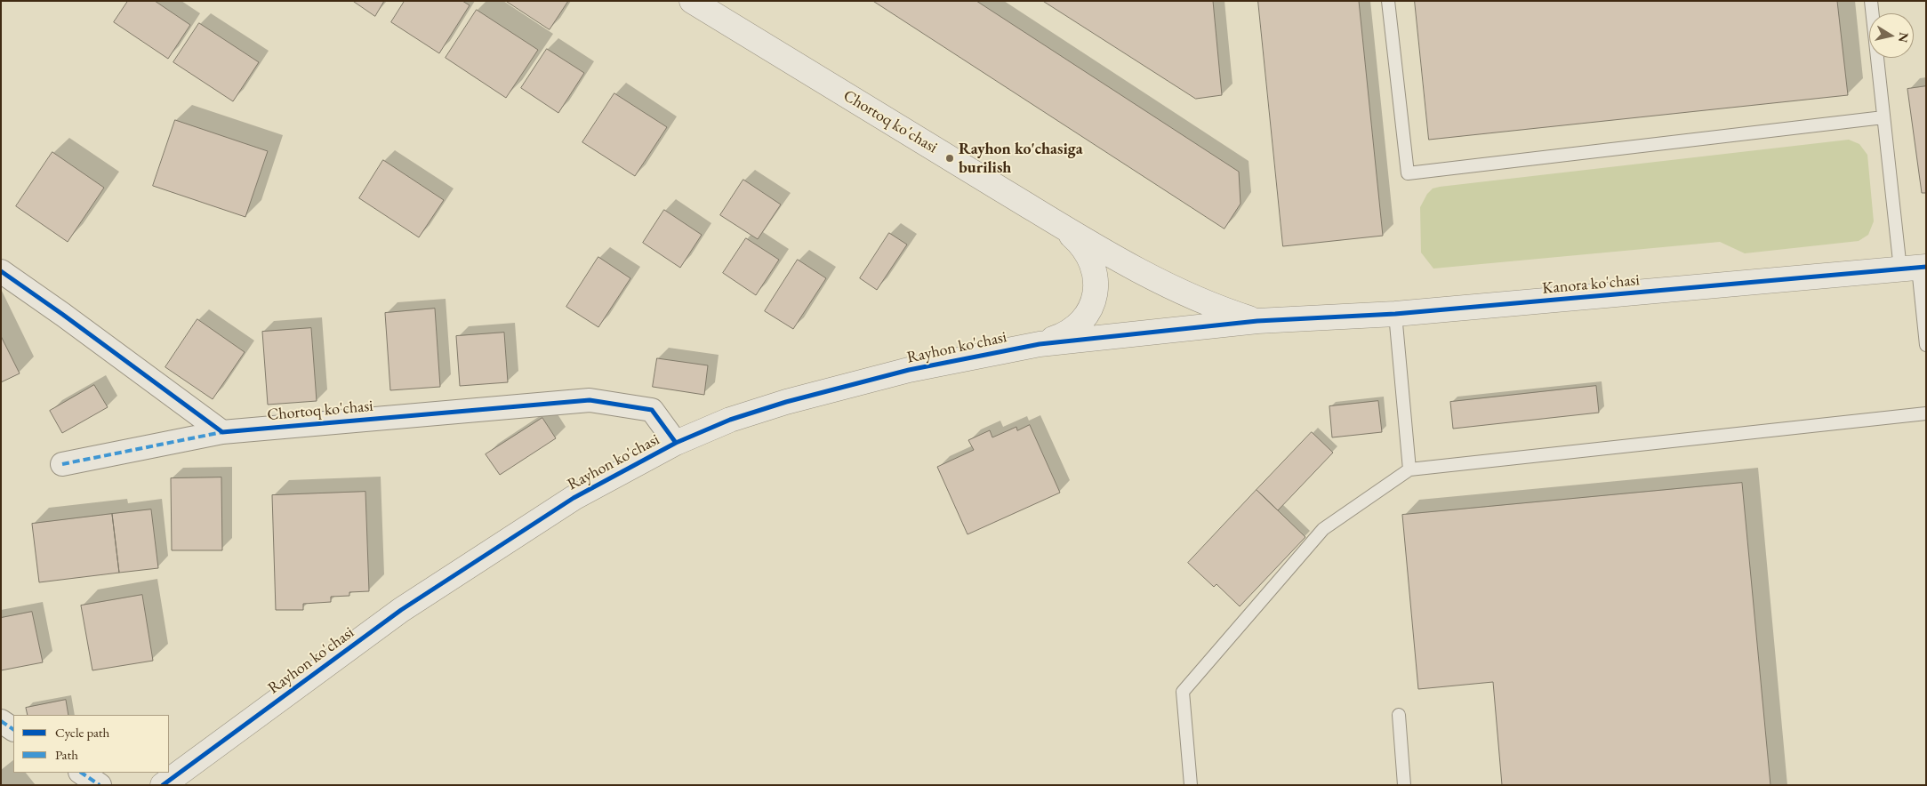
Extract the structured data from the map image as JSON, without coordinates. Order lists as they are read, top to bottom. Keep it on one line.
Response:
{"streets":{"street":["Chortoq ko'chasi","Kanora ko'chasi","Rayhon ko'chasi"]},"crossings":[["Chortoq ko'chasi","Kanora ko'chasi"],["Chortoq ko'chasi","Rayhon ko'chasi"],["Kanora ko'chasi","Rayhon ko'chasi"]],"places":["Rayhon ko'chasiga burilish"],"legend":["Cycle path","Path"],"north":"right"}
